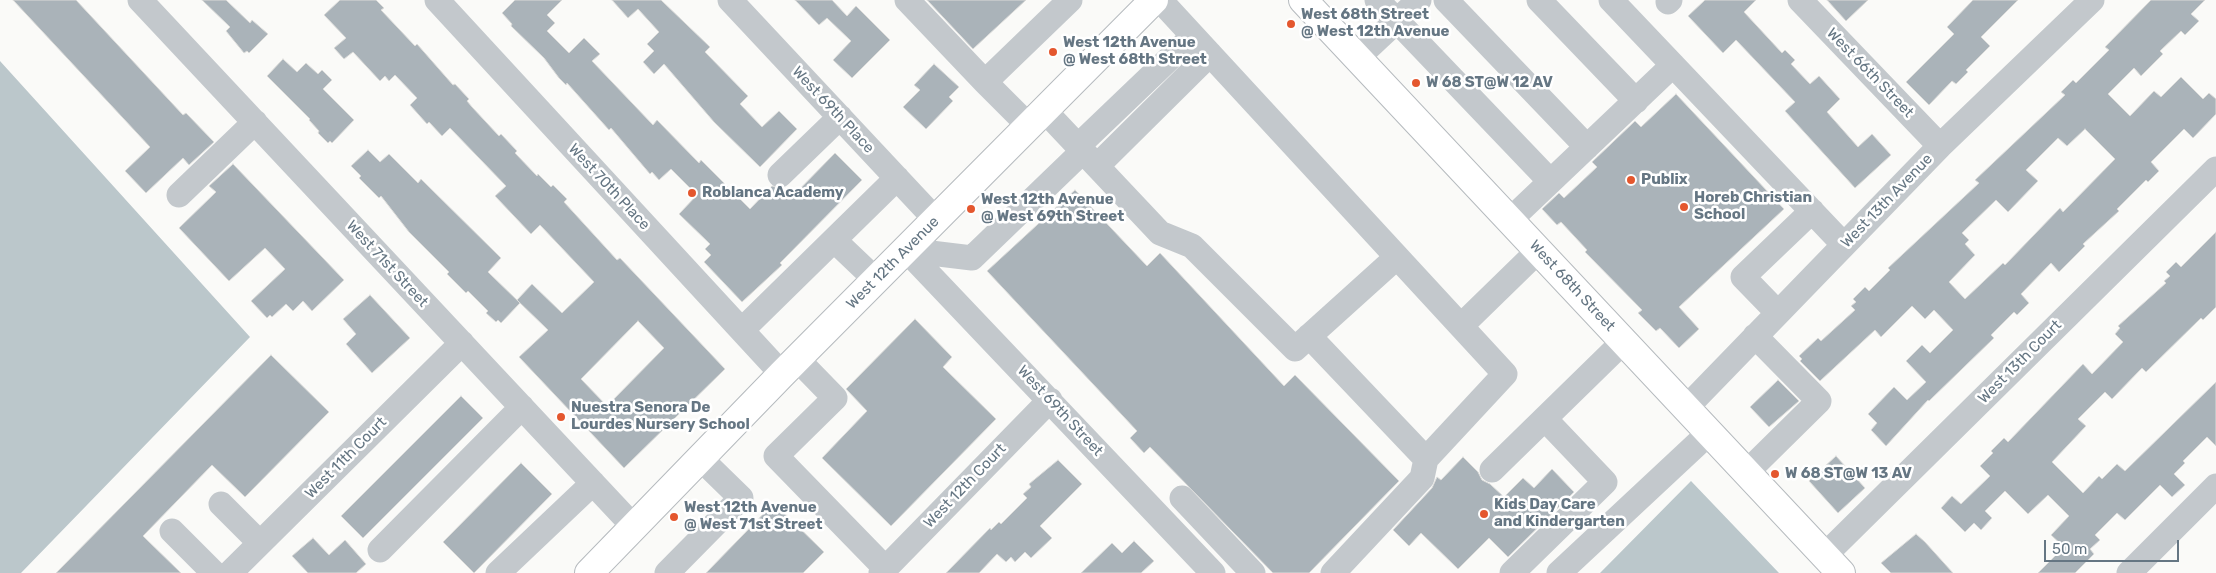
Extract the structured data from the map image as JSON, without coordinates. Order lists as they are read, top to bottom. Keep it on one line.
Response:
{"streets":{"main road":["West 12th Avenue","West 68th Street"],"street":["West 66th Street","West 69th Place","West 70th Place","West 13th Avenue","West 71st Street","West 13th Court","West 69th Street","West 11th Court","West 12th Court"]},"crossings":[["West 66th Street","West 13th Avenue"],["West 69th Place","West 12th Avenue"],["West 70th Place","West 12th Avenue"],["West 70th Place","West 12th Court"],["West 13th Avenue","West 68th Street"],["West 12th Avenue","West 71st Street"],["West 12th Avenue","West 69th Street"],["West 71st Street","West 11th Court"],["West 68th Street","West 13th Court"],["West 69th Street","West 12th Court"]],"places":["West 68th Street @ West 12th Avenue","West 12th Avenue @ West 68th Street","W 68 ST@W 12 AV","Publix","Roblanca Academy","Horeb Christian School","West 12th Avenue @ West 69th Street","Nuestra Senora De Lourdes Nursery School","W 68 ST@W 13 AV","Kids Day Care and Kindergarten","West 12th Avenue @ West 71st Street"],"scale_bar":"50 m"}
